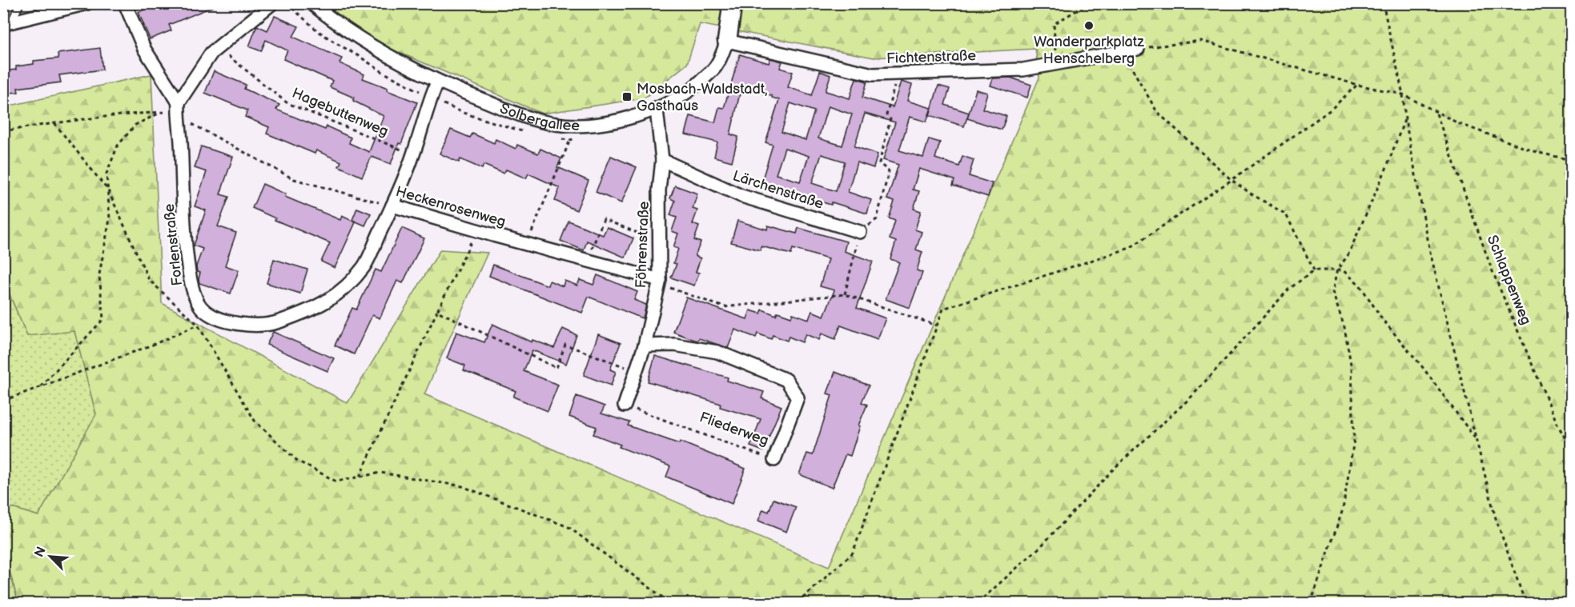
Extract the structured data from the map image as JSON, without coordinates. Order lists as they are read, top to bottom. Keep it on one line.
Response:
{"streets":{"street":["Fichtenstraße","Solbergallee","Lärchenstraße","Heckenrosenweg","Forlenstraße","Föhrenstraße","Fliederweg"],"path":["Hagebuttenweg","Schlappenweg"]},"crossings":[["Fichtenstraße","Solbergallee"],["Hagebuttenweg","Forlenstraße"],["Solbergallee","Forlenstraße"],["Solbergallee","Föhrenstraße"],["Lärchenstraße","Föhrenstraße"],["Heckenrosenweg","Forlenstraße"],["Heckenrosenweg","Föhrenstraße"],["Föhrenstraße","Fliederweg"]],"places":{"other":["Wanderparkplatz Henschelberg"],"transit":["Mosbach-Waldstadt, Gasthaus"]},"north":"top left"}
